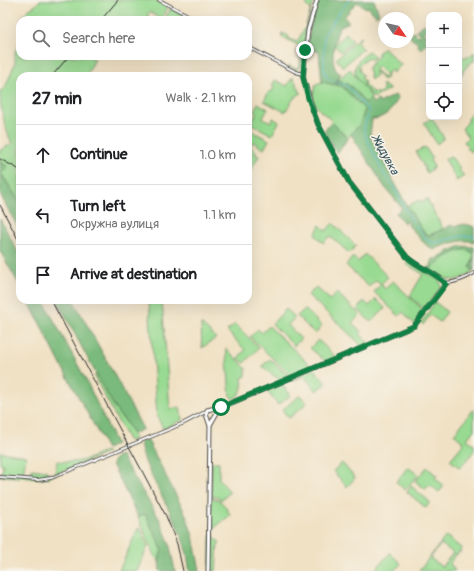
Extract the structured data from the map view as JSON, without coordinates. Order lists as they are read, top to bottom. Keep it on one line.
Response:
{"water":["Жидувка"],"north":"bottom right","page":{"map_buttons":["+","−"],"search":"Search here","heading":["27 min","Walk · 2.1 km"],"list":[["Continue","1.0 km"],["Turn left","Окружна вулиця","1.1 km"],"Arrive at destination"]}}
